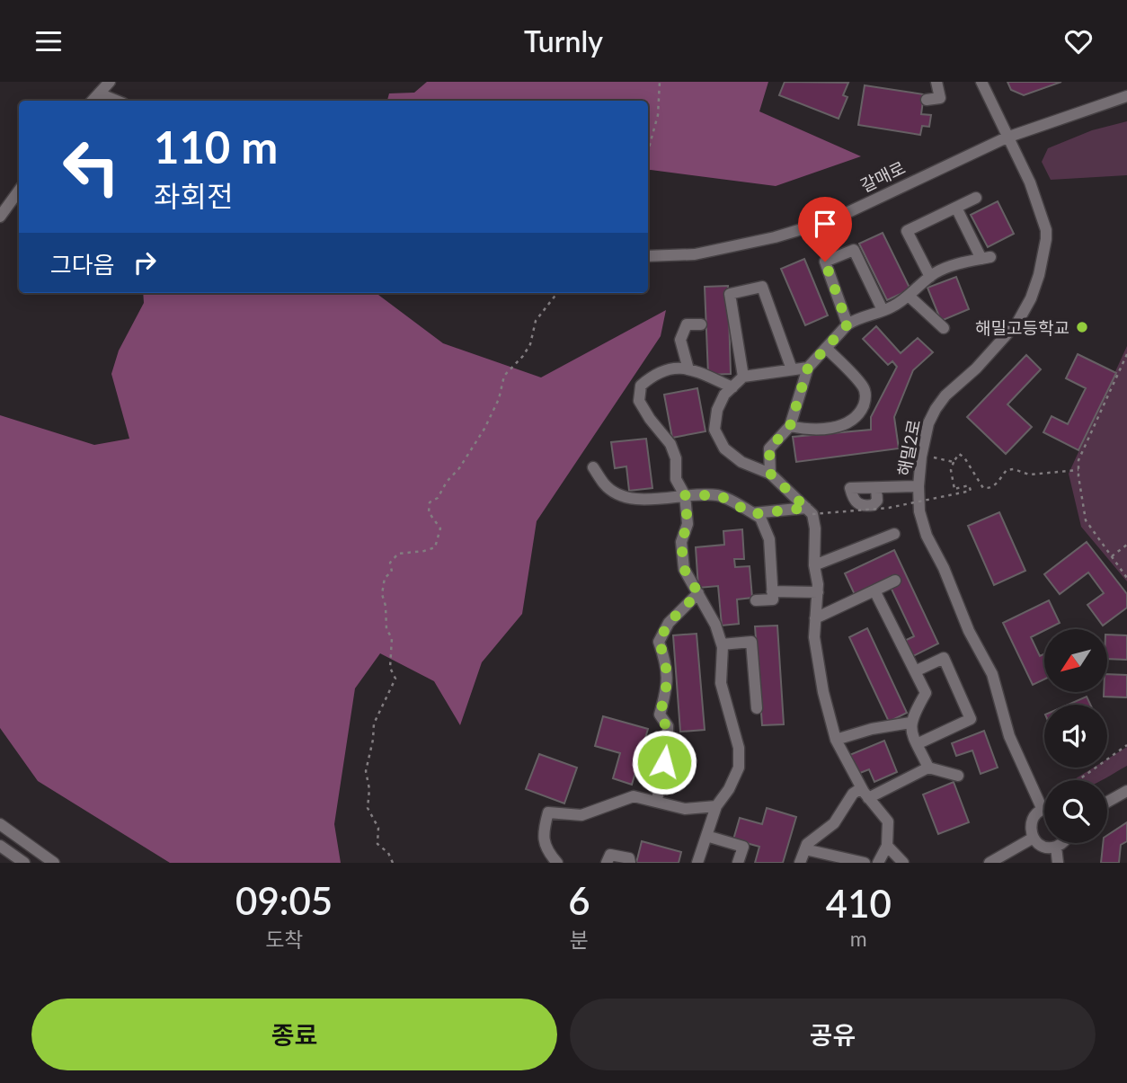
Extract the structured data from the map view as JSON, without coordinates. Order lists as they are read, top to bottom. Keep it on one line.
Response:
{"streets":{"street":["갈매로","해밀2로"]},"crossings":[["갈매로","해밀2로"]],"places":["해밀고등학교"],"north":"bottom left","page":{"header":"Turnly","turn":["110 m","좌회전"],"then":"그다음","eta":["09:05","도착","6","분","410","m"],"buttons":["종료","공유"]}}
